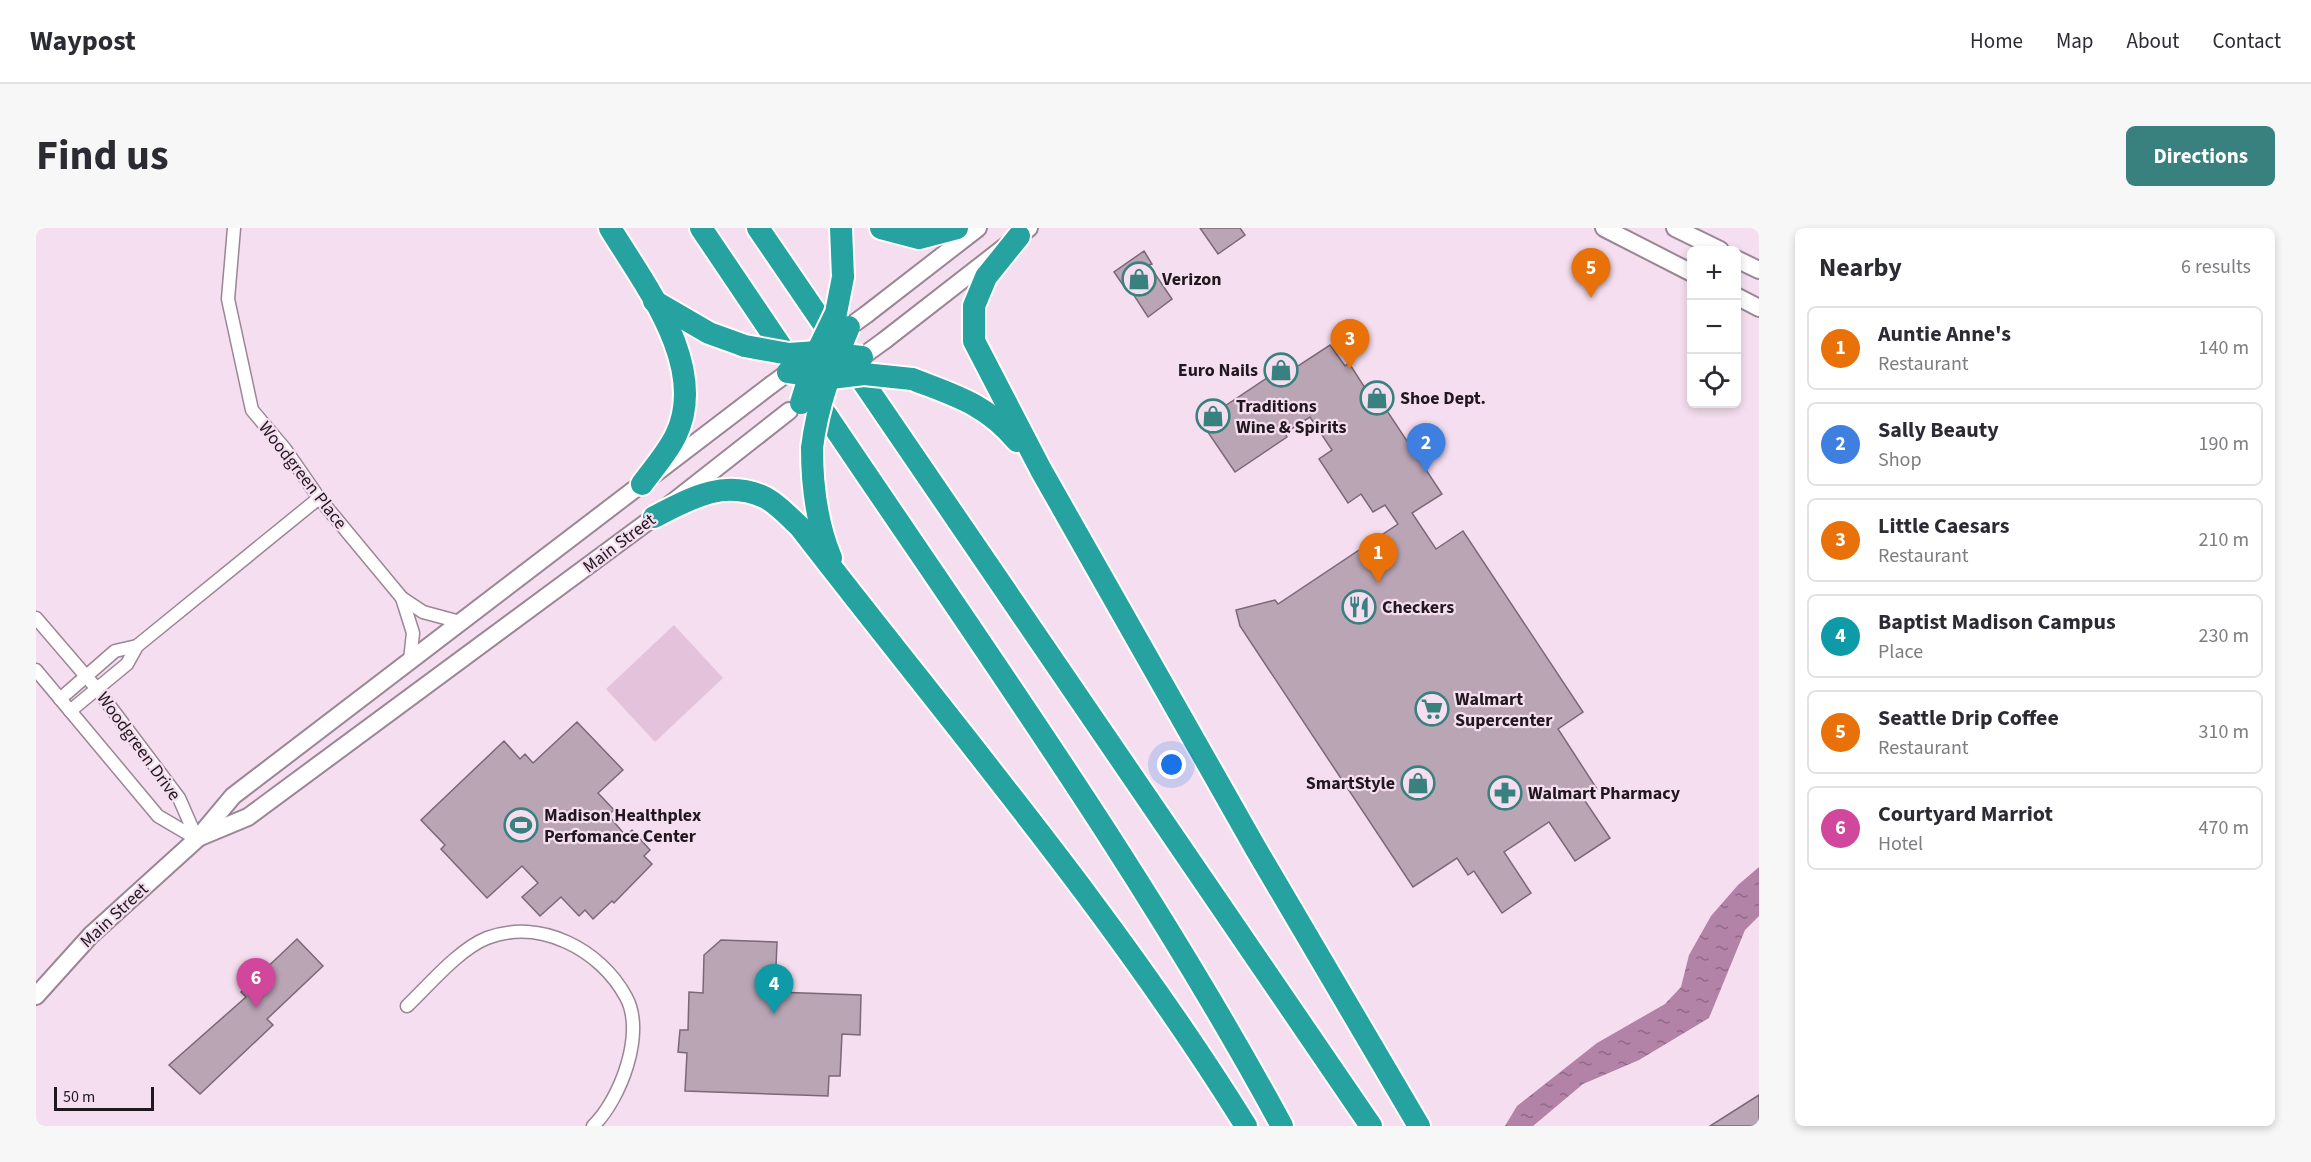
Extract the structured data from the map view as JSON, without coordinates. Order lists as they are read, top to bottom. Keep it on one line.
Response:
{"streets":{"main road":["Main Street"],"street":["Woodgreen Place","Woodgreen Drive"]},"crossings":[["Woodgreen Place","Main Street"],["Main Street","Woodgreen Drive"]],"places":{"shop":["Verizon","Euro Nails","Shoe Dept.","Traditions Wine & Spirits","SmartStyle"],"restaurant":["Checkers"],"supermarket":["Walmart Supercenter"],"pharmacy":["Walmart Pharmacy"],"sports":["Madison Healthplex Perfomance Center"]},"scale_bar":"50 m","page":{"header":"Waypost","nav":["Home","Map","About","Contact"],"title":"Find us","buttons":"Directions","heading":["Nearby","6 results"],"map_buttons":["+","−"],"pins":["5","3","2","1","6","4"],"list":[{"mark":"1","name":"Auntie Anne's","note":"Restaurant","value":"140 m"},{"mark":"2","name":"Sally Beauty","note":"Shop","value":"190 m"},{"mark":"3","name":"Little Caesars","note":"Restaurant","value":"210 m"},{"mark":"4","name":"Baptist Madison Campus","note":"Place","value":"230 m"},{"mark":"5","name":"Seattle Drip Coffee","note":"Restaurant","value":"310 m"},{"mark":"6","name":"Courtyard Marriot","note":"Hotel","value":"470 m"}],"scale":"50 m"}}
